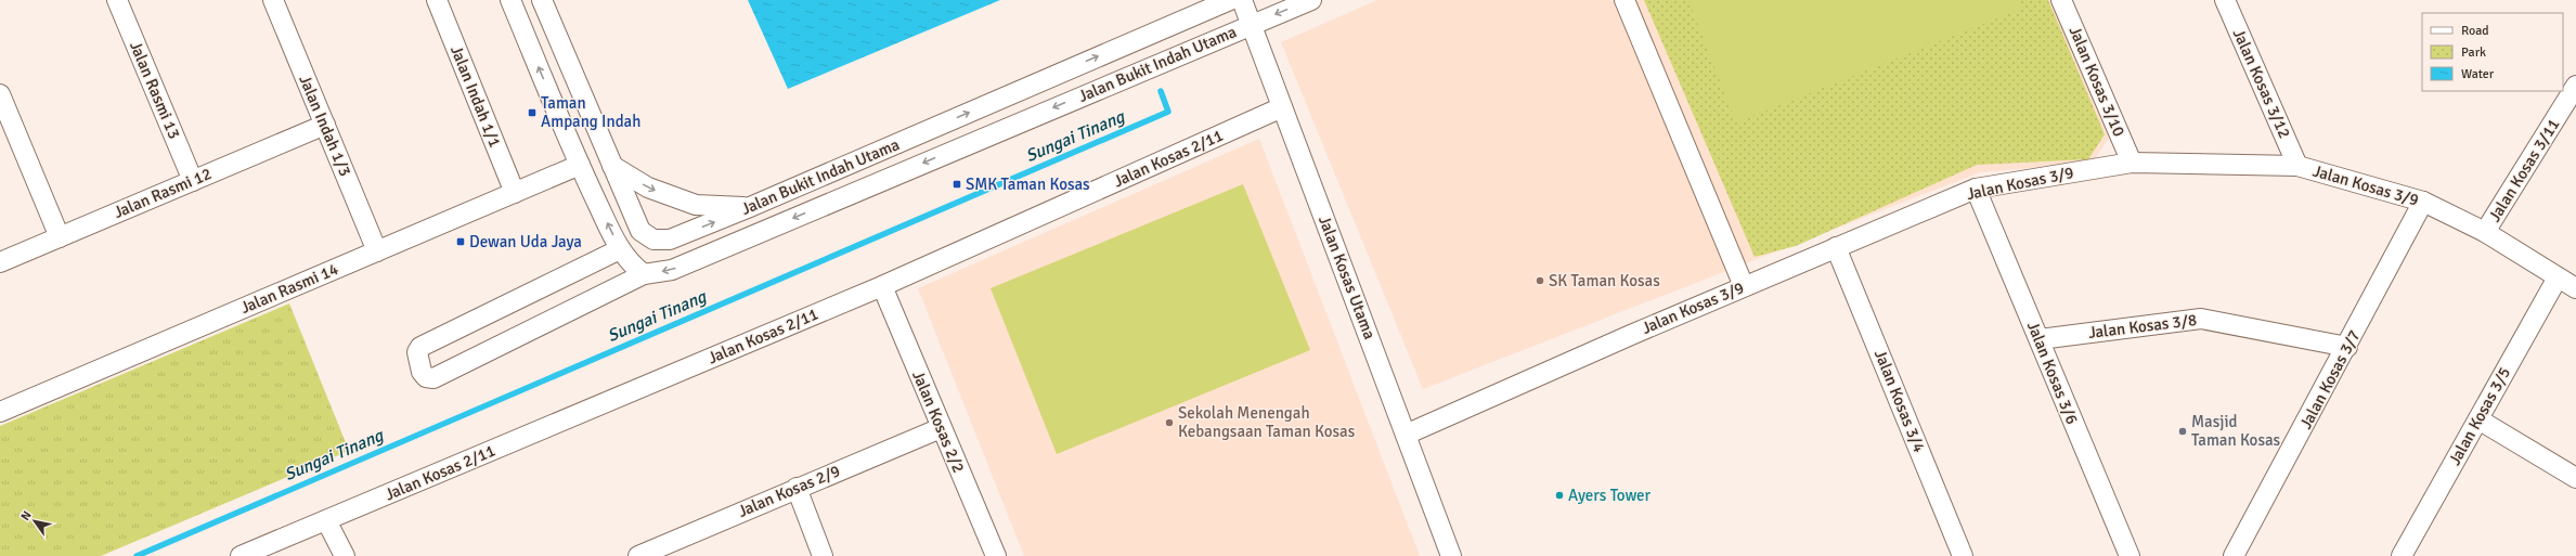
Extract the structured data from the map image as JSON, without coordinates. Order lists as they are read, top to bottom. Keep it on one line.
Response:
{"streets":{"street":["Jalan Bukit Indah Utama","Jalan Kosas 3/10","Jalan Kosas 3/12","Jalan Rasmi 13","Jalan Indah 1/1","Jalan Indah 1/3","Jalan Kosas 2/11","Jalan Kosas 3/11","Jalan Kosas 3/9","Jalan Rasmi 12","Jalan Kosas Utama","Jalan Rasmi 14","Jalan Kosas 3/8","Jalan Kosas 3/6","Jalan Kosas 3/7","Jalan Kosas 3/4","Jalan Kosas 3/5","Jalan Kosas 2/2","Jalan Kosas 2/9"]},"crossings":[["Jalan Bukit Indah Utama","Jalan Kosas Utama"],["Jalan Kosas 3/10","Jalan Kosas 3/9"],["Jalan Kosas 3/12","Jalan Kosas 3/9"],["Jalan Rasmi 13","Jalan Rasmi 12"],["Jalan Indah 1/1","Jalan Rasmi 14"],["Jalan Indah 1/3","Jalan Rasmi 12"],["Jalan Indah 1/3","Jalan Rasmi 14"],["Jalan Kosas 2/11","Jalan Kosas Utama"],["Jalan Kosas 2/11","Jalan Kosas 2/2"],["Jalan Kosas 3/11","Jalan Kosas 3/9"],["Jalan Kosas 3/9","Jalan Kosas Utama"],["Jalan Kosas 3/9","Jalan Kosas 3/6"],["Jalan Kosas 3/9","Jalan Kosas 3/7"],["Jalan Kosas 3/9","Jalan Kosas 3/4"],["Jalan Kosas 3/9","Jalan Kosas 3/5"],["Jalan Kosas 3/8","Jalan Kosas 3/6"],["Jalan Kosas 3/8","Jalan Kosas 3/7"],["Jalan Kosas 2/2","Jalan Kosas 2/9"]],"water":["Sungai Tinang"],"places":{"transit":["Taman Ampang Indah","SMK Taman Kosas","Dewan Uda Jaya"],"other":["SK Taman Kosas","Sekolah Menengah Kebangsaan Taman Kosas","Masjid Taman Kosas","Ayers Tower"]},"legend":["Road","Park","Water"],"north":"top left"}
